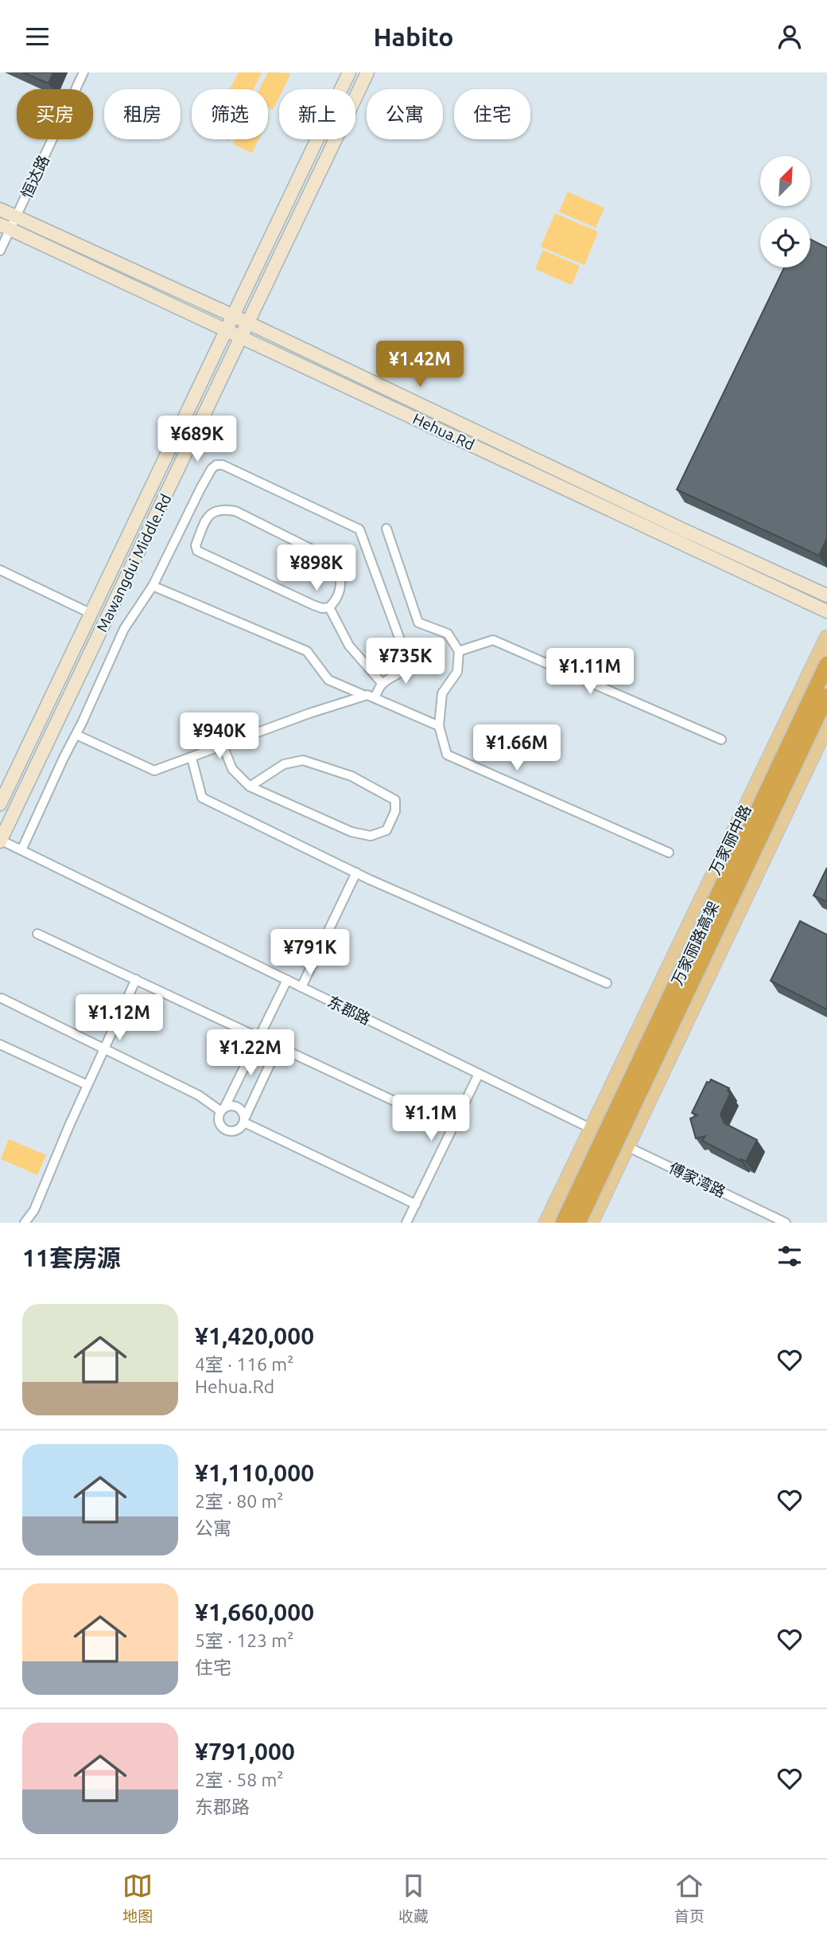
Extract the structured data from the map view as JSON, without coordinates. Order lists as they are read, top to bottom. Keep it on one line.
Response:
{"streets":{"highway":["万家丽路高架"],"main road":["Hehua.Rd","Mawangdui Middle.Rd","万家丽中路"],"street":["恒达路","东郡路","傅家湾路"]},"crossings":[["恒达路","Hehua.Rd"],["Hehua.Rd","Mawangdui Middle.Rd"],["Mawangdui Middle.Rd","东郡路"],["万家丽中路","东郡路"],["东郡路","傅家湾路"]],"north":"top right","page":{"header":"Habito","chip":["买房","租房","筛选","新上","公寓","住宅"],"price":["¥1.42M","¥689K","¥898K","¥735K","¥1.11M","¥940K","¥1.66M","¥791K","¥1.12M","¥1.22M","¥1.1M"],"heading":"11套房源","list":[{"name":"¥1,420,000","note":"4室 · 116 m² · Hehua.Rd"},{"name":"¥1,110,000","note":"2室 · 80 m² · 公寓"},{"name":"¥1,660,000","note":"5室 · 123 m² · 住宅"},{"name":"¥791,000","note":"2室 · 58 m² · 东郡路"}],"tabs":["地图","收藏","首页"]}}
